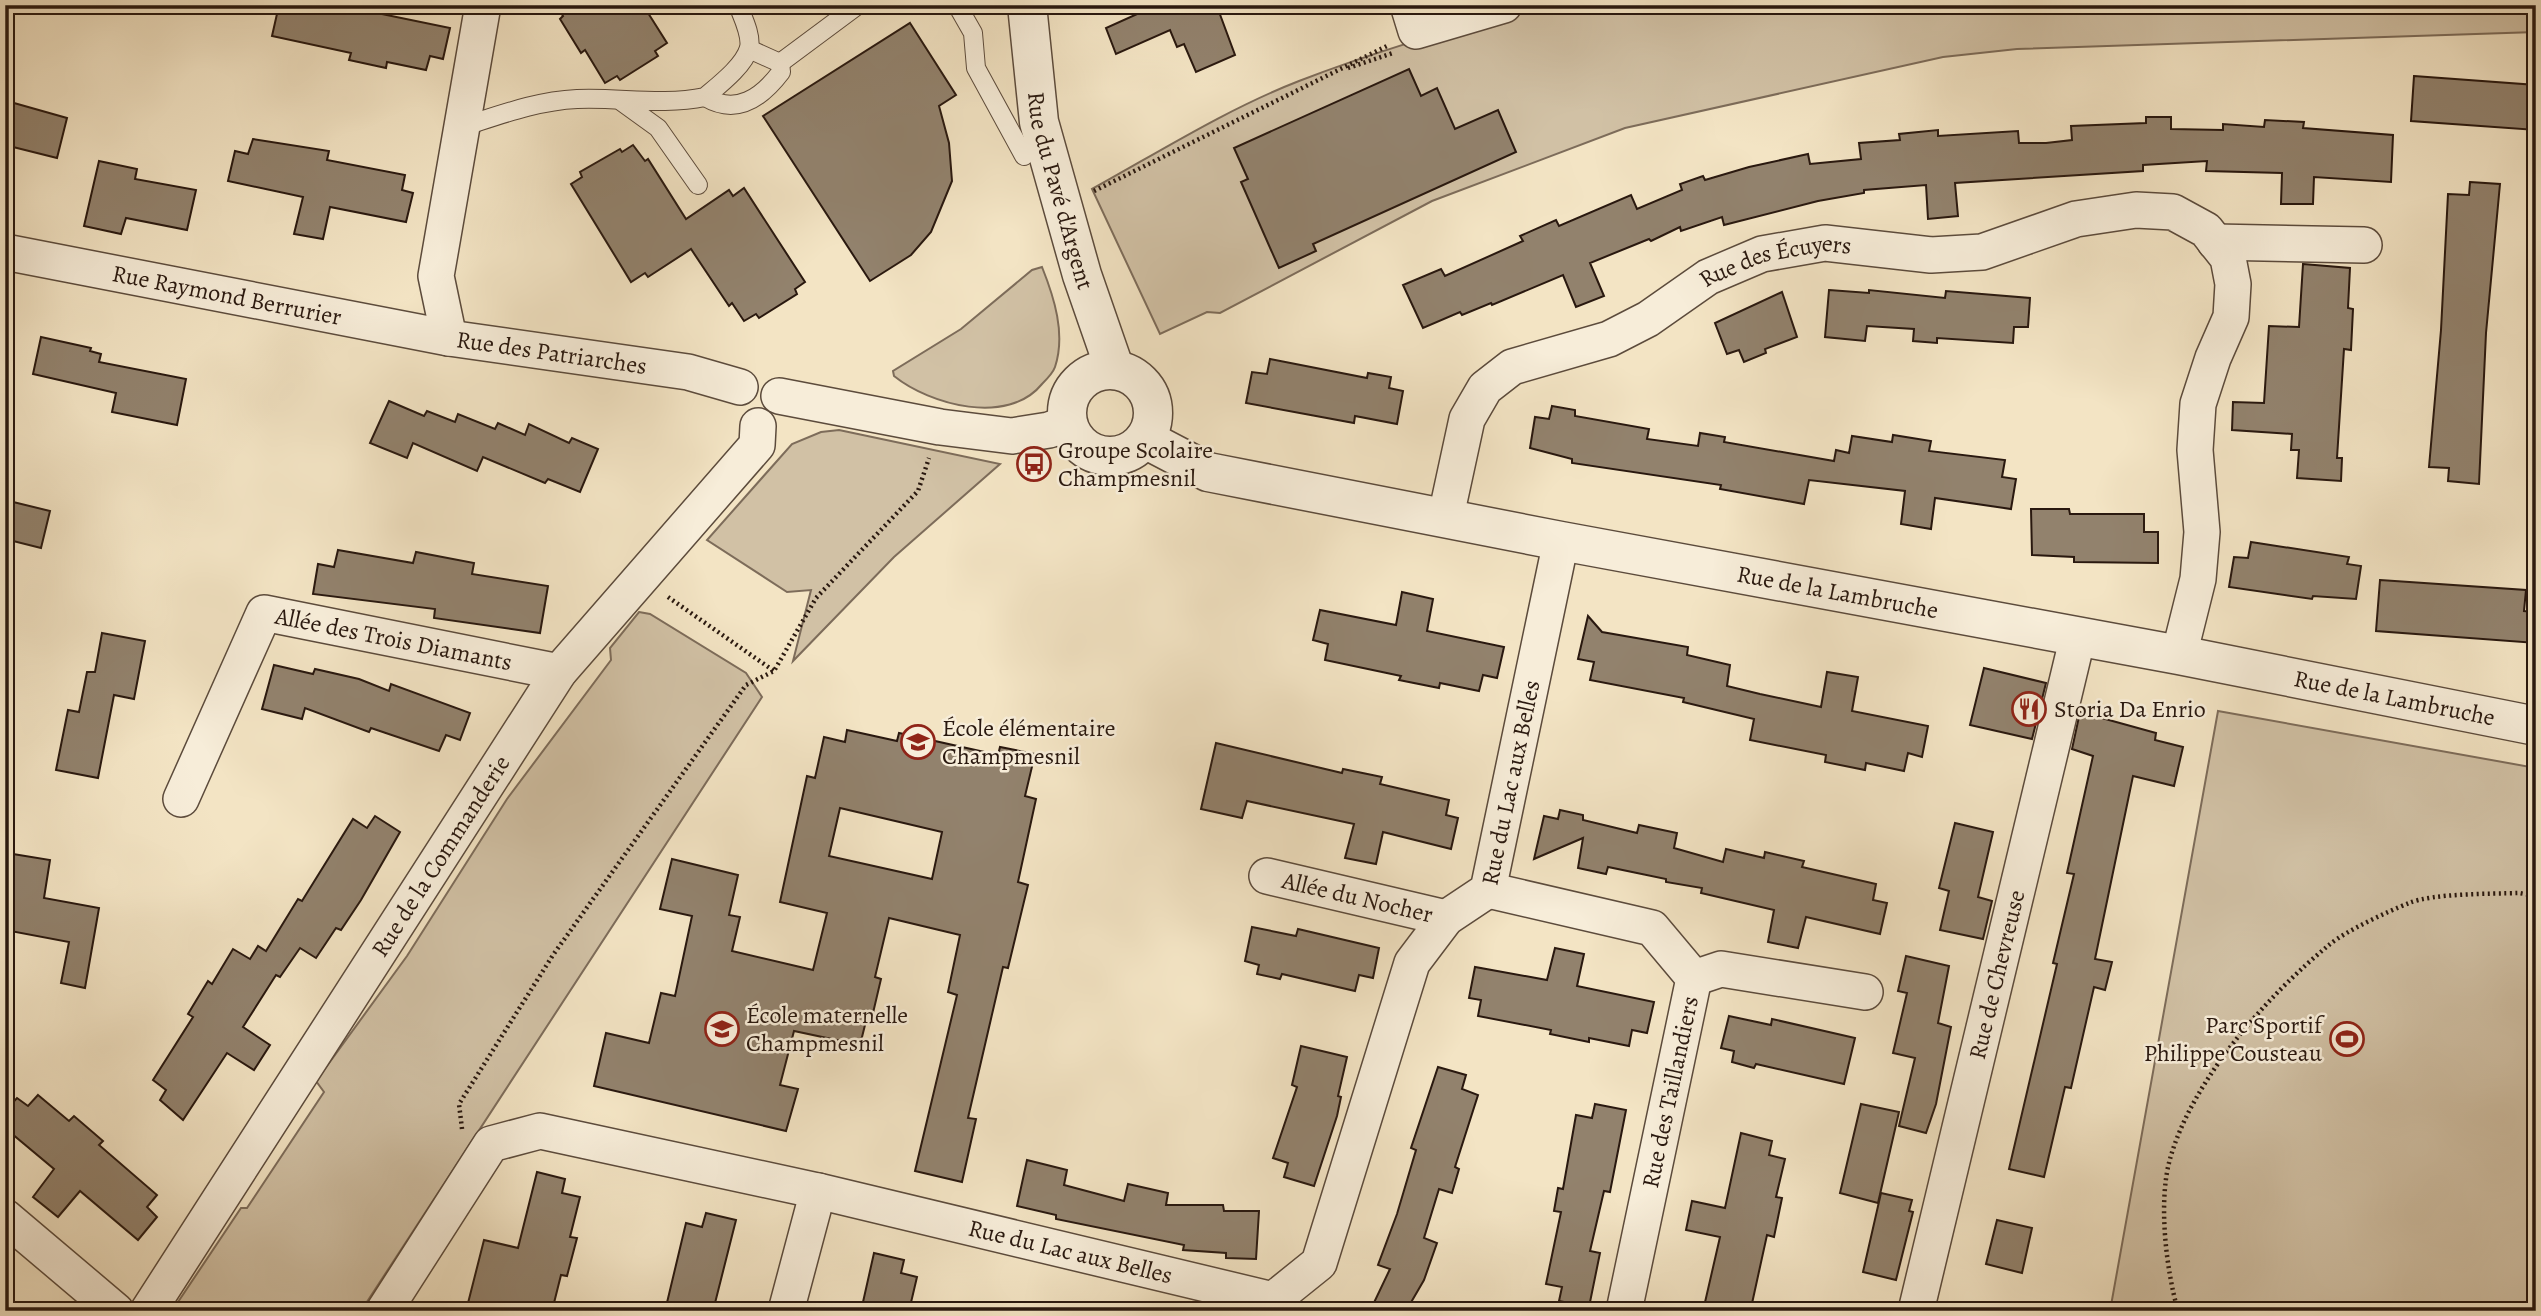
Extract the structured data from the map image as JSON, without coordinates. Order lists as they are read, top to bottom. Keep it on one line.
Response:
{"streets":{"street":["Rue du Pavé d'Argent","Rue des Écuyers","Rue Raymond Berrurier","Rue des Patriarches","Rue de la Lambruche","Allée des Trois Diamants","Rue du Lac aux Belles","Rue de la Commanderie","Allée du Nocher","Rue de Chevreuse","Rue des Taillandiers"]},"crossings":[["Rue du Pavé d'Argent","Rue de la Lambruche"],["Rue des Écuyers","Rue de la Lambruche"],["Rue Raymond Berrurier","Rue des Patriarches"],["Rue des Patriarches","Rue de la Commanderie"],["Rue de la Lambruche","Rue du Lac aux Belles"],["Rue de la Lambruche","Rue de Chevreuse"],["Allée des Trois Diamants","Rue de la Commanderie"],["Rue du Lac aux Belles","Allée du Nocher"],["Rue du Lac aux Belles","Rue des Taillandiers"]],"places":{"bus stop":["Groupe Scolaire Champmesnil"],"restaurant":["Storia Da Enrio"],"school or university":["École élémentaire Champmesnil","École maternelle Champmesnil"],"sports":["Parc Sportif Philippe Cousteau"]}}
